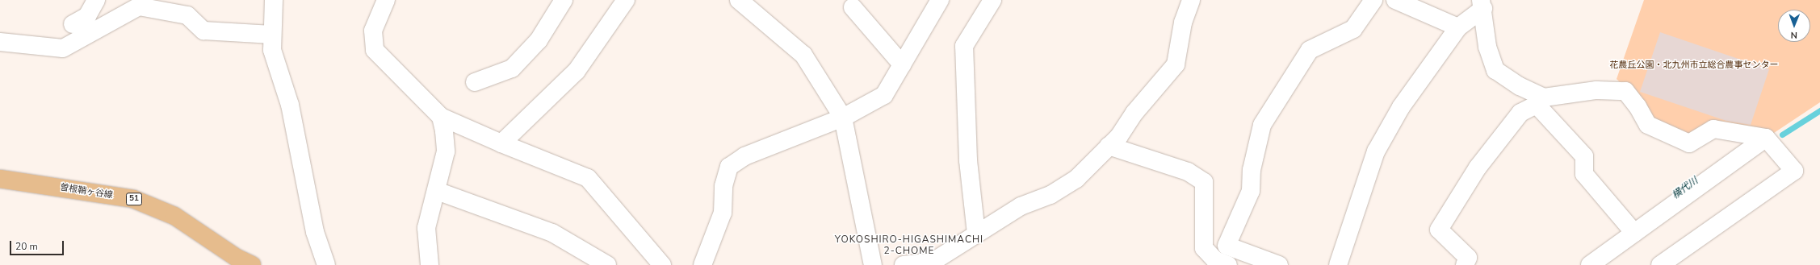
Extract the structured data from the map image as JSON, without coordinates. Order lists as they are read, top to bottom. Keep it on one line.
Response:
{"streets":{"main road":["曽根鞘ヶ谷線","51"]},"districts":["YOKOSHIRO-HIGASHIMACHI 2-CHOME"],"water":["横代川"],"parks":["花農丘公園・北九州市立総合農事センター"],"scale_bar":"20 m","north":"bottom"}
